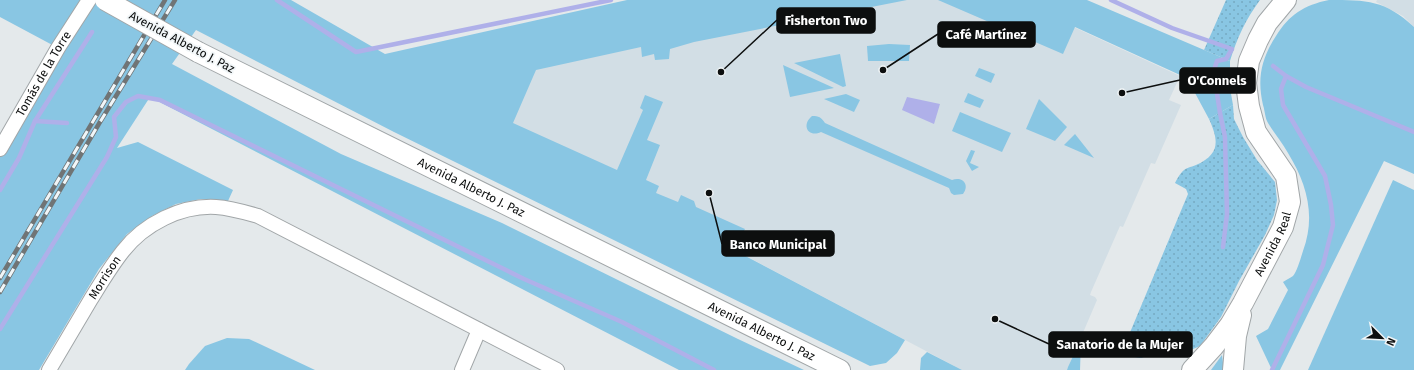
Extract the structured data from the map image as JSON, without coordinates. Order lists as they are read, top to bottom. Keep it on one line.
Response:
{"streets":{"main road":["Avenida Alberto J. Paz","Avenida Real"],"street":["Tomás de la Torre","Morrison"]},"places":["Café Martínez","Fisherton Two","O'Connels","Banco Municipal","Sanatorio de la Mujer"],"north":"bottom right"}
